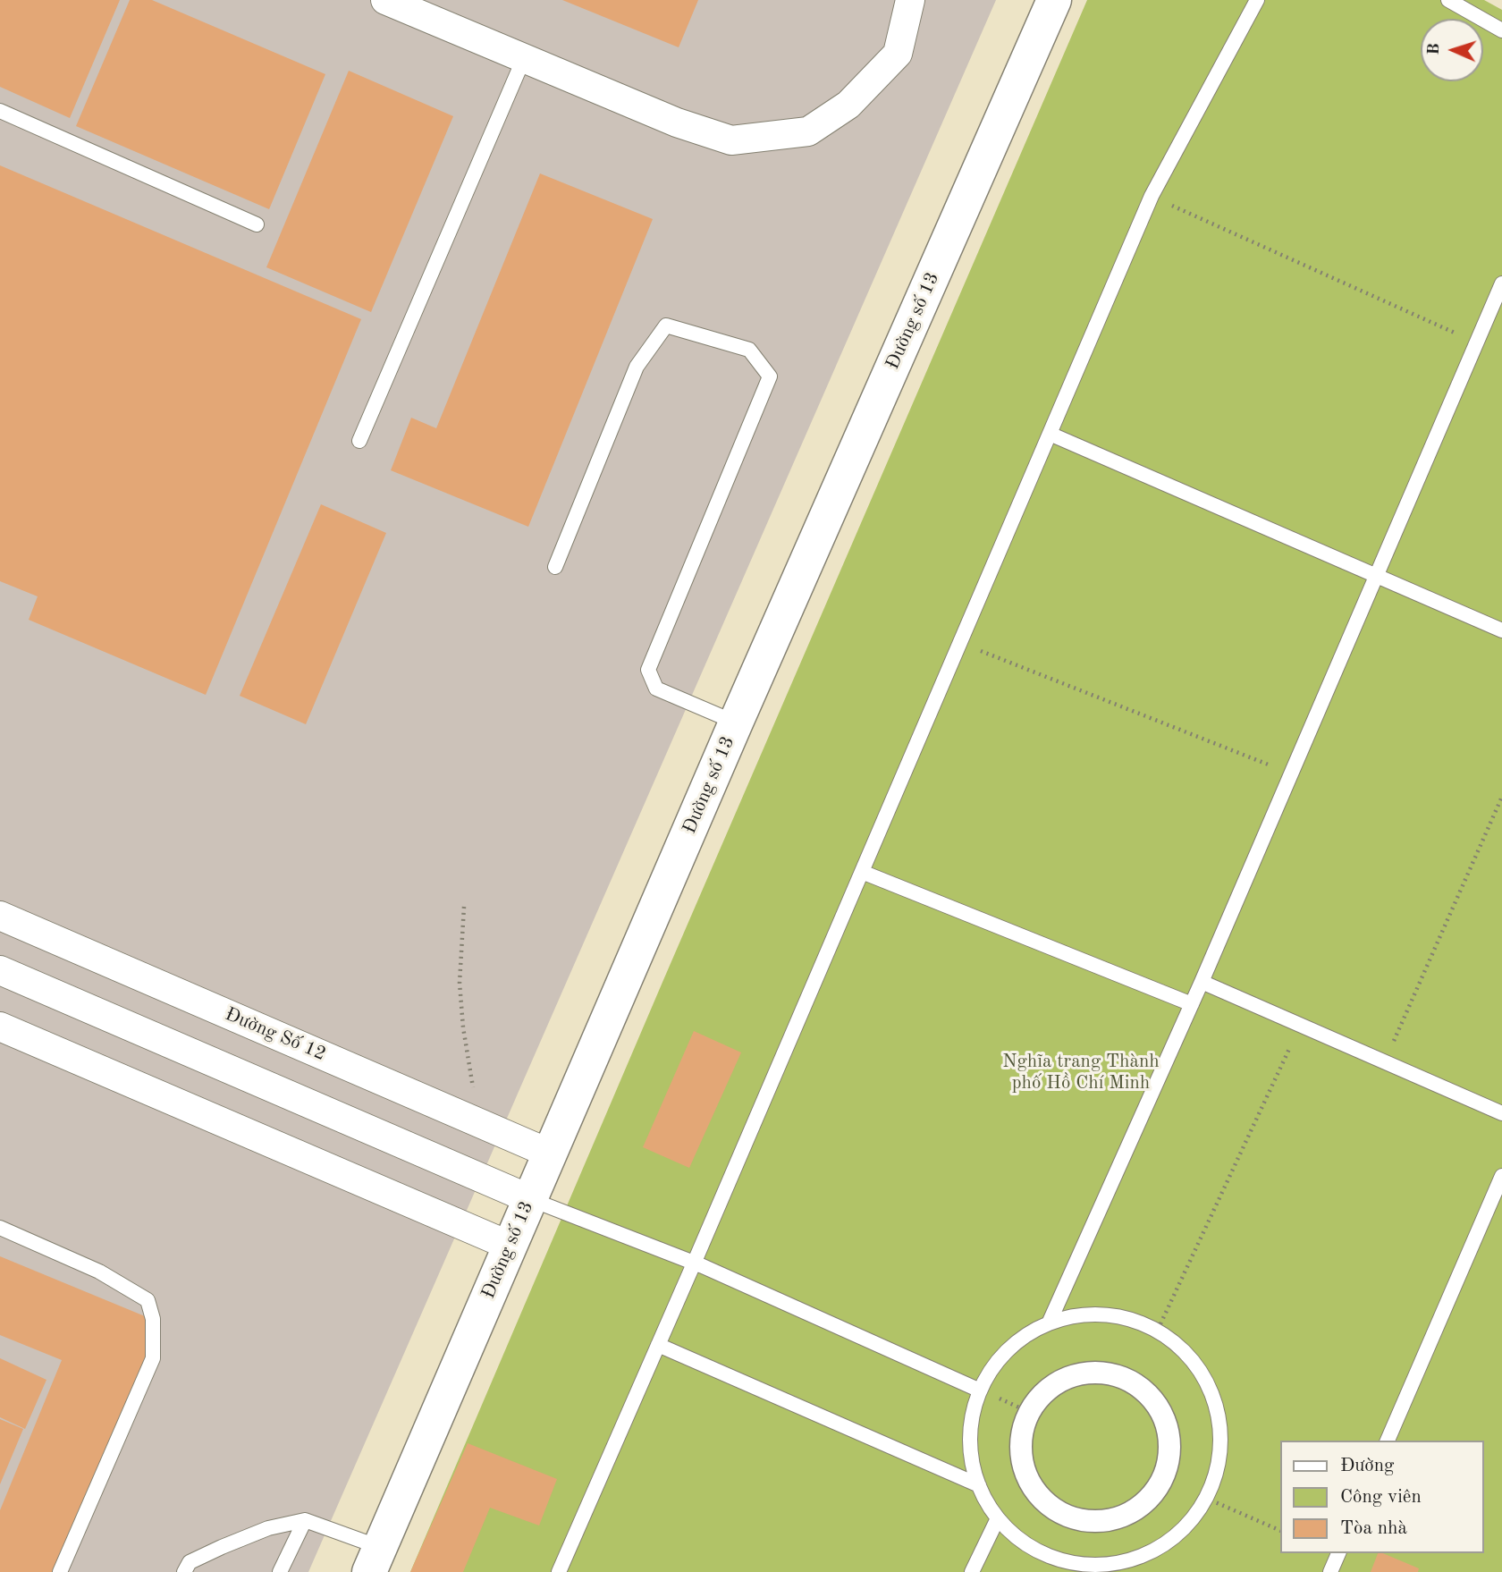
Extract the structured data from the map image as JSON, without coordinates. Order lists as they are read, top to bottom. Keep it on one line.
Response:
{"streets":{"street":["Đường số 13","Đường Số 12"]},"crossings":[["Đường số 13","Đường Số 12"]],"parks":["Nghĩa trang Thành phố Hồ Chí Minh"],"legend":["Đường","Công viên","Tòa nhà"],"north":"left"}
